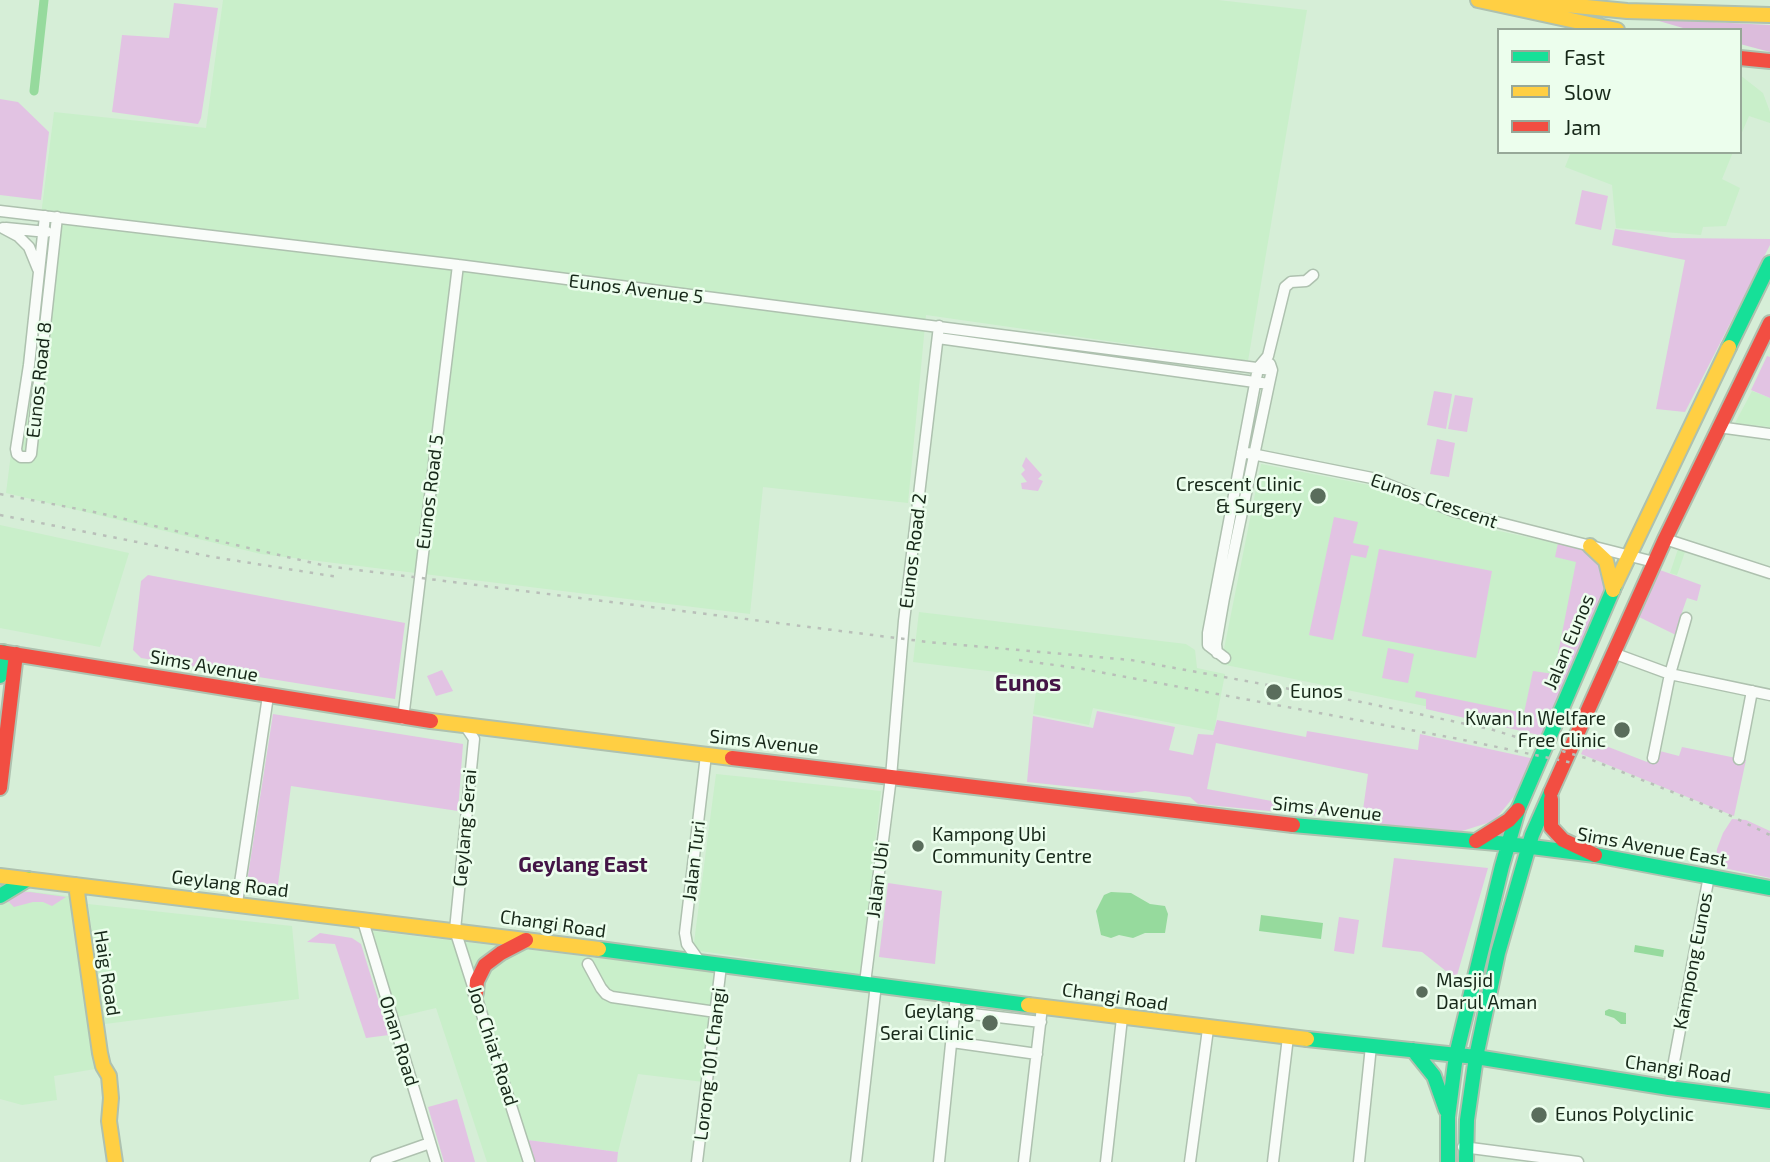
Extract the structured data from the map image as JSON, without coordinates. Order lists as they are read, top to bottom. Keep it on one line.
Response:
{"streets":{"main road":["Jalan Eunos","Sims Avenue","Sims Avenue East","Geylang Road","Changi Road","Haig Road"],"street":["Eunos Avenue 5","Eunos Road 8","Eunos Road 5","Eunos Crescent","Eunos Road 2","Geylang Serai","Jalan Turi","Jalan Ubi","Kampong Eunos","Onan Road","Joo Chiat Road","Lorong 101 Changi"]},"crossings":[["Eunos Avenue 5","Eunos Road 8"],["Eunos Avenue 5","Eunos Road 5"],["Eunos Avenue 5","Eunos Road 2"],["Eunos Road 5","Sims Avenue"],["Eunos Crescent","Jalan Eunos"],["Eunos Road 2","Sims Avenue"],["Eunos Road 2","Jalan Ubi"],["Jalan Eunos","Sims Avenue"],["Jalan Eunos","Changi Road"],["Sims Avenue","Geylang Serai"],["Sims Avenue","Sims Avenue East"],["Sims Avenue","Jalan Turi"],["Sims Avenue","Jalan Ubi"],["Geylang Serai","Geylang Road"],["Geylang Serai","Changi Road"],["Geylang Serai","Joo Chiat Road"],["Sims Avenue East","Kampong Eunos"],["Jalan Turi","Changi Road"],["Jalan Ubi","Changi Road"],["Geylang Road","Changi Road"],["Geylang Road","Haig Road"],["Geylang Road","Onan Road"],["Geylang Road","Joo Chiat Road"],["Changi Road","Kampong Eunos"],["Changi Road","Joo Chiat Road"],["Changi Road","Lorong 101 Changi"]],"districts":["Eunos","Geylang East"],"places":["Crescent Clinic & Surgery","Eunos","Kwan In Welfare Free Clinic","Kampong Ubi Community Centre","Masjid Darul Aman","Geylang Serai Clinic","Eunos Polyclinic"],"legend":["Fast","Slow","Jam"]}
